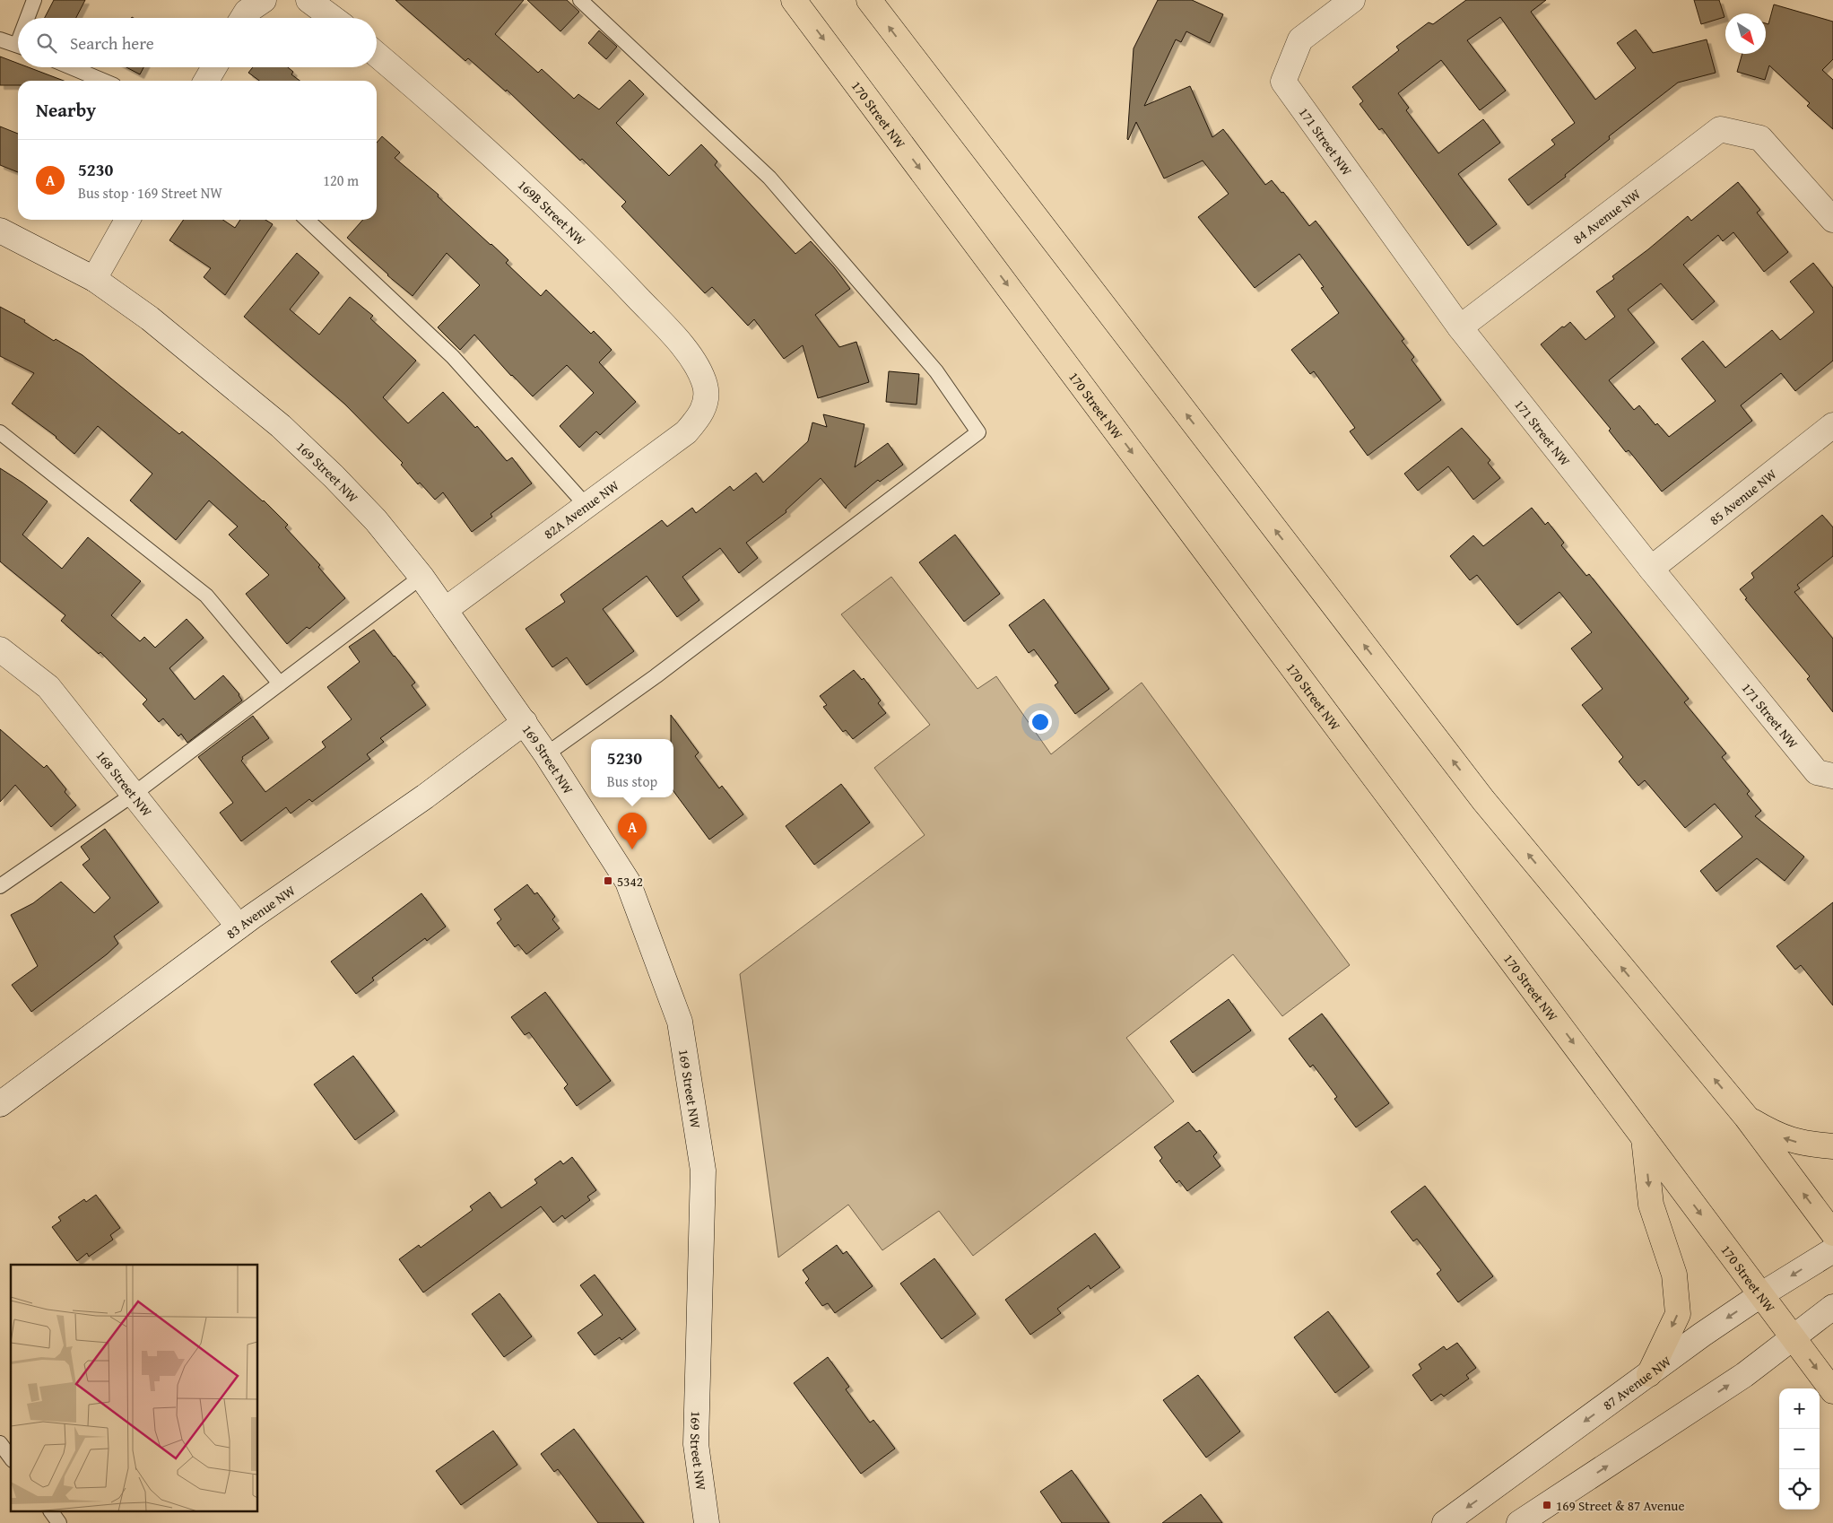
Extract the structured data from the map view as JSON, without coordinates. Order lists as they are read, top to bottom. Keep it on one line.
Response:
{"streets":{"main road":["170 Street NW"],"street":["171 Street NW","169B Street NW","84 Avenue NW","169 Street NW","85 Avenue NW","82A Avenue NW","168 Street NW","83 Avenue NW","87 Avenue NW"]},"crossings":[["170 Street NW","87 Avenue NW"],["171 Street NW","84 Avenue NW"],["171 Street NW","85 Avenue NW"],["169B Street NW","82A Avenue NW"],["169 Street NW","82A Avenue NW"],["169 Street NW","83 Avenue NW"],["168 Street NW","83 Avenue NW"]],"places":{"transit":["5342","169 Street & 87 Avenue"]},"north":"bottom right","page":{"search":"Search here","heading":"Nearby","list":[{"mark":"A","name":"5230","note":"Bus stop · 169 Street NW","value":"120 m"}],"popup":["5230","Bus stop"],"pins":"A","map_buttons":["+","−"]}}
